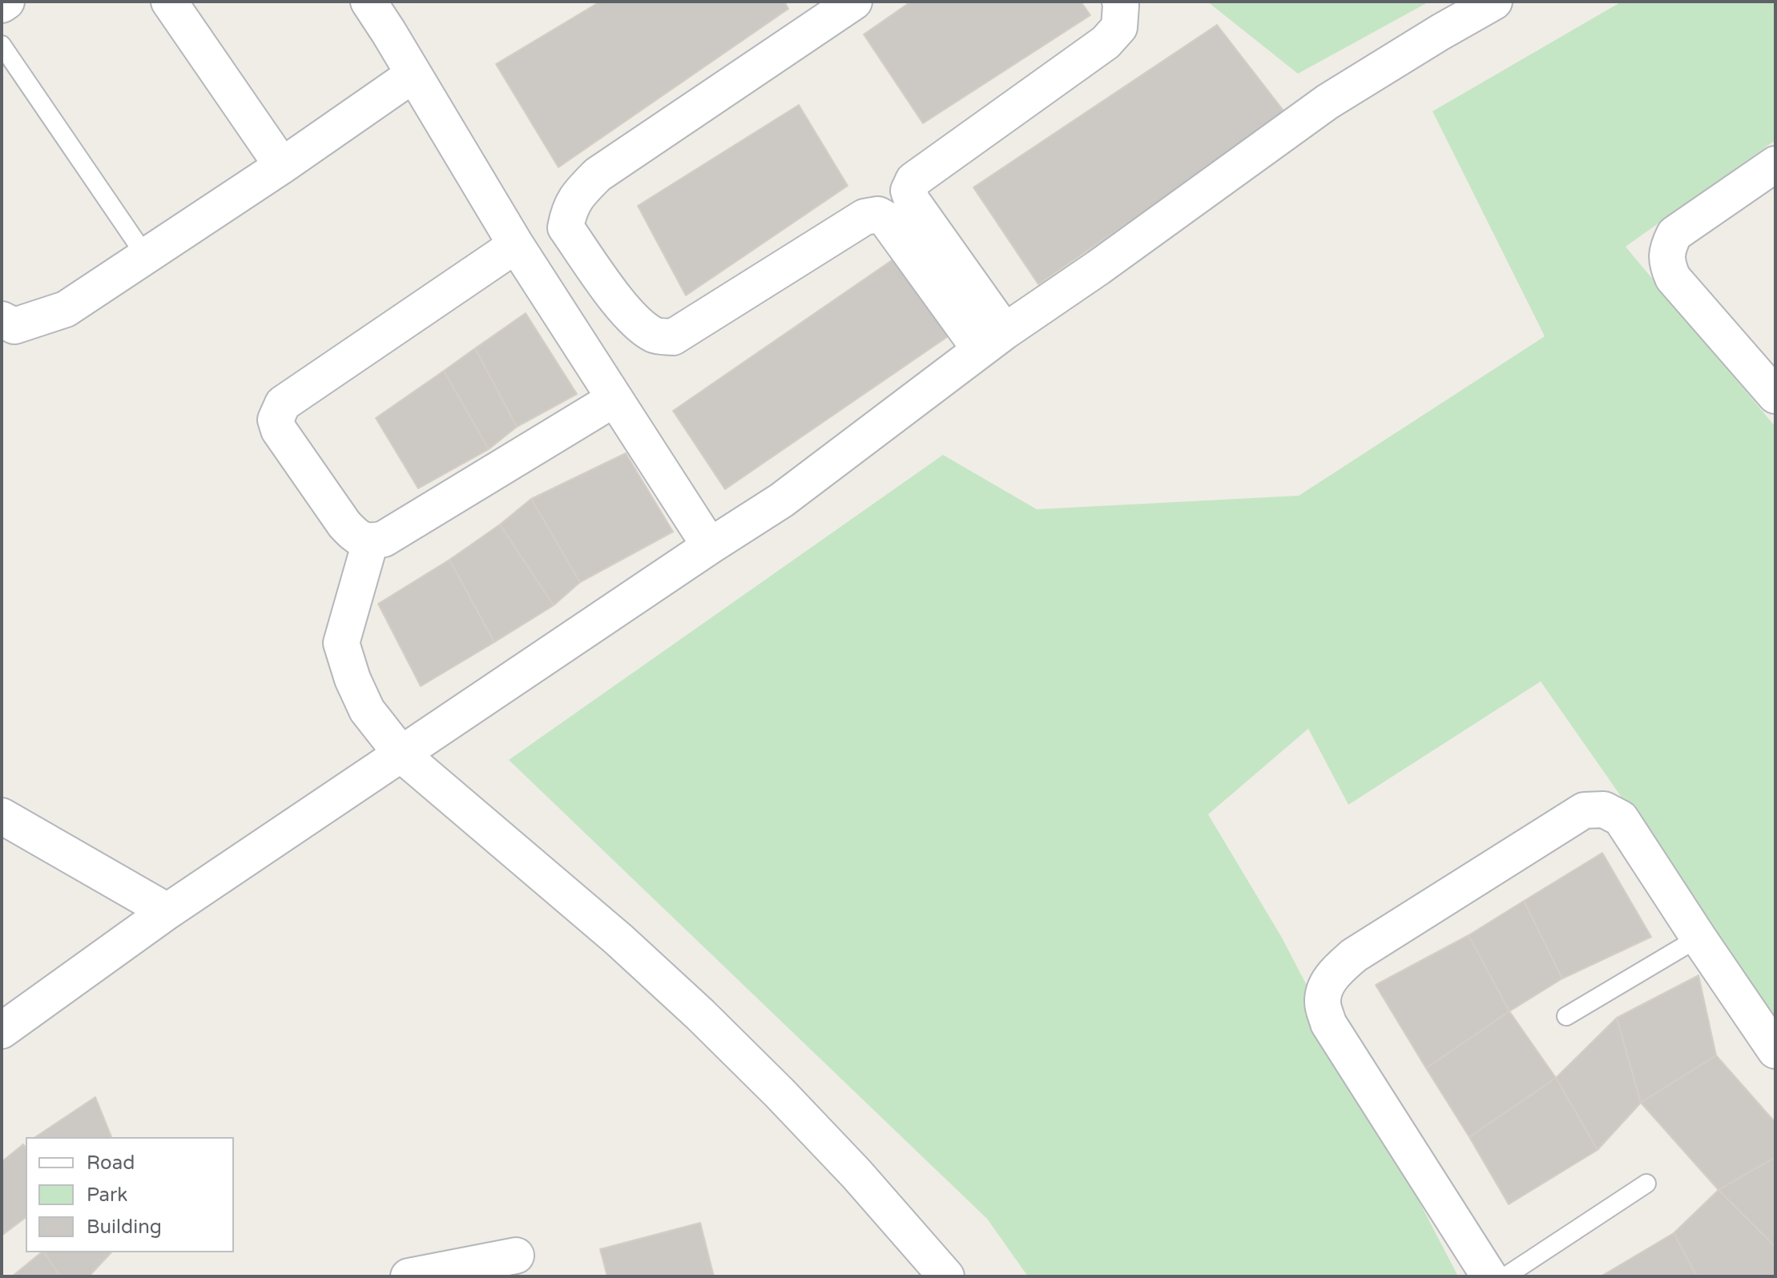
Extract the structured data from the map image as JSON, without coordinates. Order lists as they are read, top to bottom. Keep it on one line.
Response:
{"legend":["Road","Park","Building"]}
